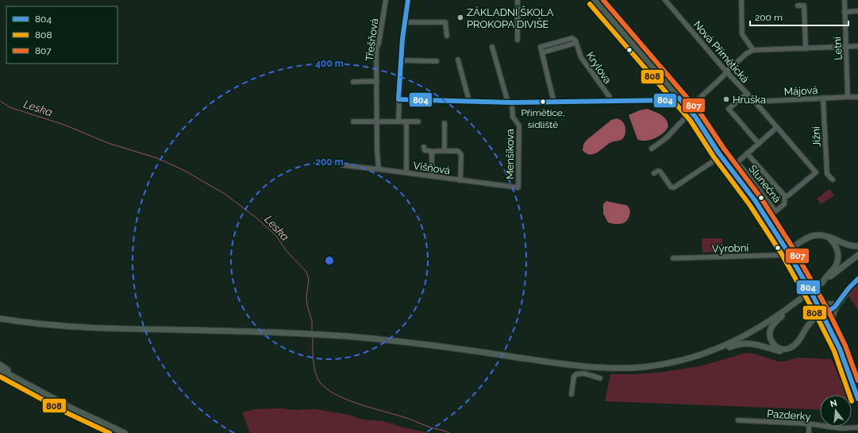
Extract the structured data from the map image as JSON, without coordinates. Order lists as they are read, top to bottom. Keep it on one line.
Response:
{"streets":{"street":["Třešňová","Letní","Nová Přímětická","Krylova","Májová","Jižní","Menšíkova","Višňová","Slunečná","Výrobní","Pazderky"]},"crossings":[["Třešňová","Višňová"],["Letní","Májová"],["Nová Přímětická","Májová"],["Nová Přímětická","Slunečná"],["Májová","Jižní"],["Menšíkova","Višňová"]],"water":["Leska"],"places":["ZÁKLADNÍ ŠKOLA PROKOPA DIVIŠE","Hruška","Přímětice, sídliště"],"lines":["transit line 804","transit line 807","transit line 808"],"legend":["804","808","807"],"scale_bar":"200 m","north":"top","rings":["400 m","200 m"]}
